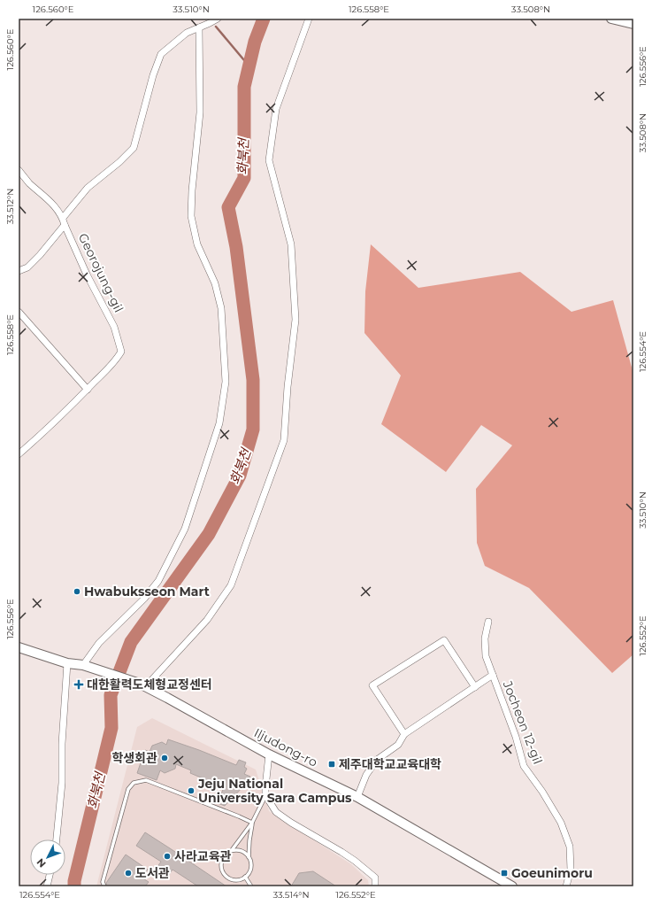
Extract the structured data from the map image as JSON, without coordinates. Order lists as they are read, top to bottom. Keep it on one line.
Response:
{"streets":{"main road":["Iljudong-ro"],"street":["Georojung-gil","Jocheon 12-gil"]},"water":["화북천"],"places":{"other":["Hwabuksseon Mart","학생회관","Jeju National University Sara Campus","사라교육관","도서관"],"health":["대한활력도체형교정센터"],"transit":["제주대학교교육대학","Goeunimoru"]},"north":"bottom left","coordinates":["126.560°E","33.510°N","126.558°E","33.508°N","126.556°E","33.512°N","126.554°E","126.552°E","33.514°N"]}
